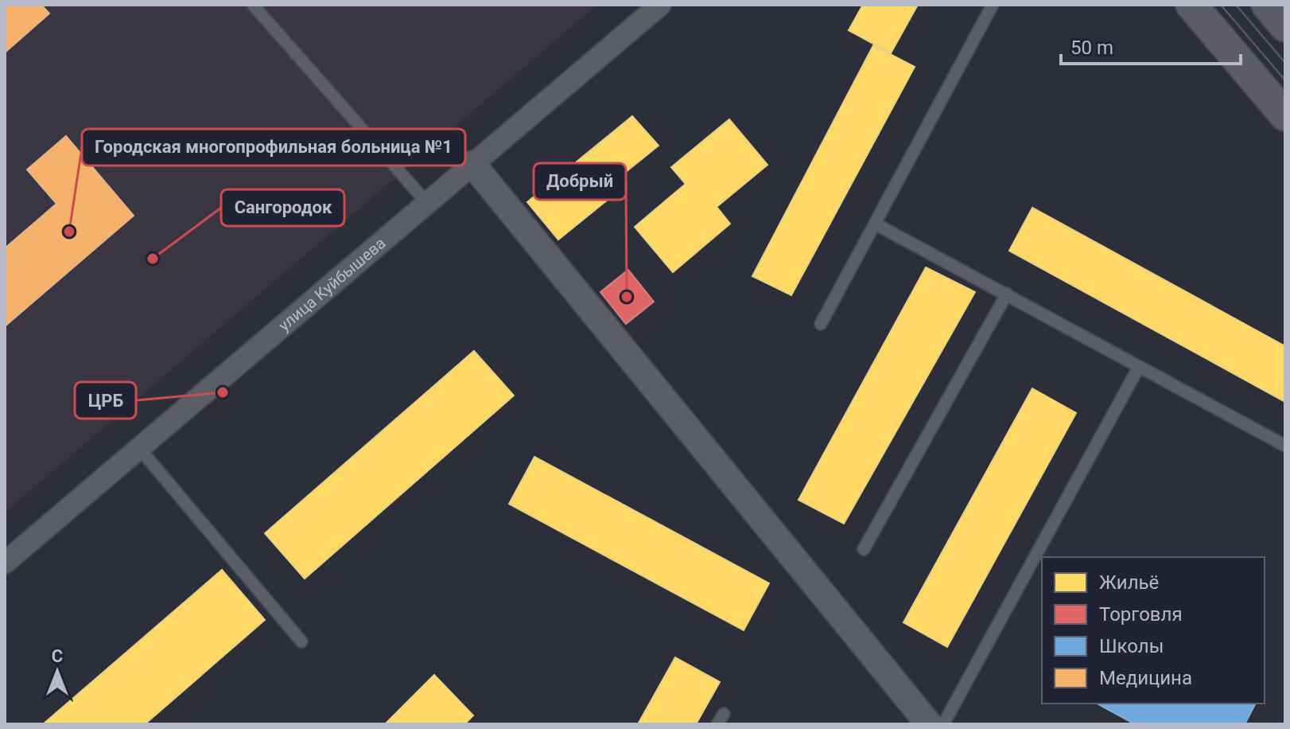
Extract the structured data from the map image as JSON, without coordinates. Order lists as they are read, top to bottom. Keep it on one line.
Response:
{"streets":{"street":["улица Куйбышева"]},"places":["Городская многопрофильная больница №1","Сангородок","Добрый","ЦРБ"],"legend":["Жильё","Торговля","Школы","Медицина"],"scale_bar":"50 m","north":"top"}
